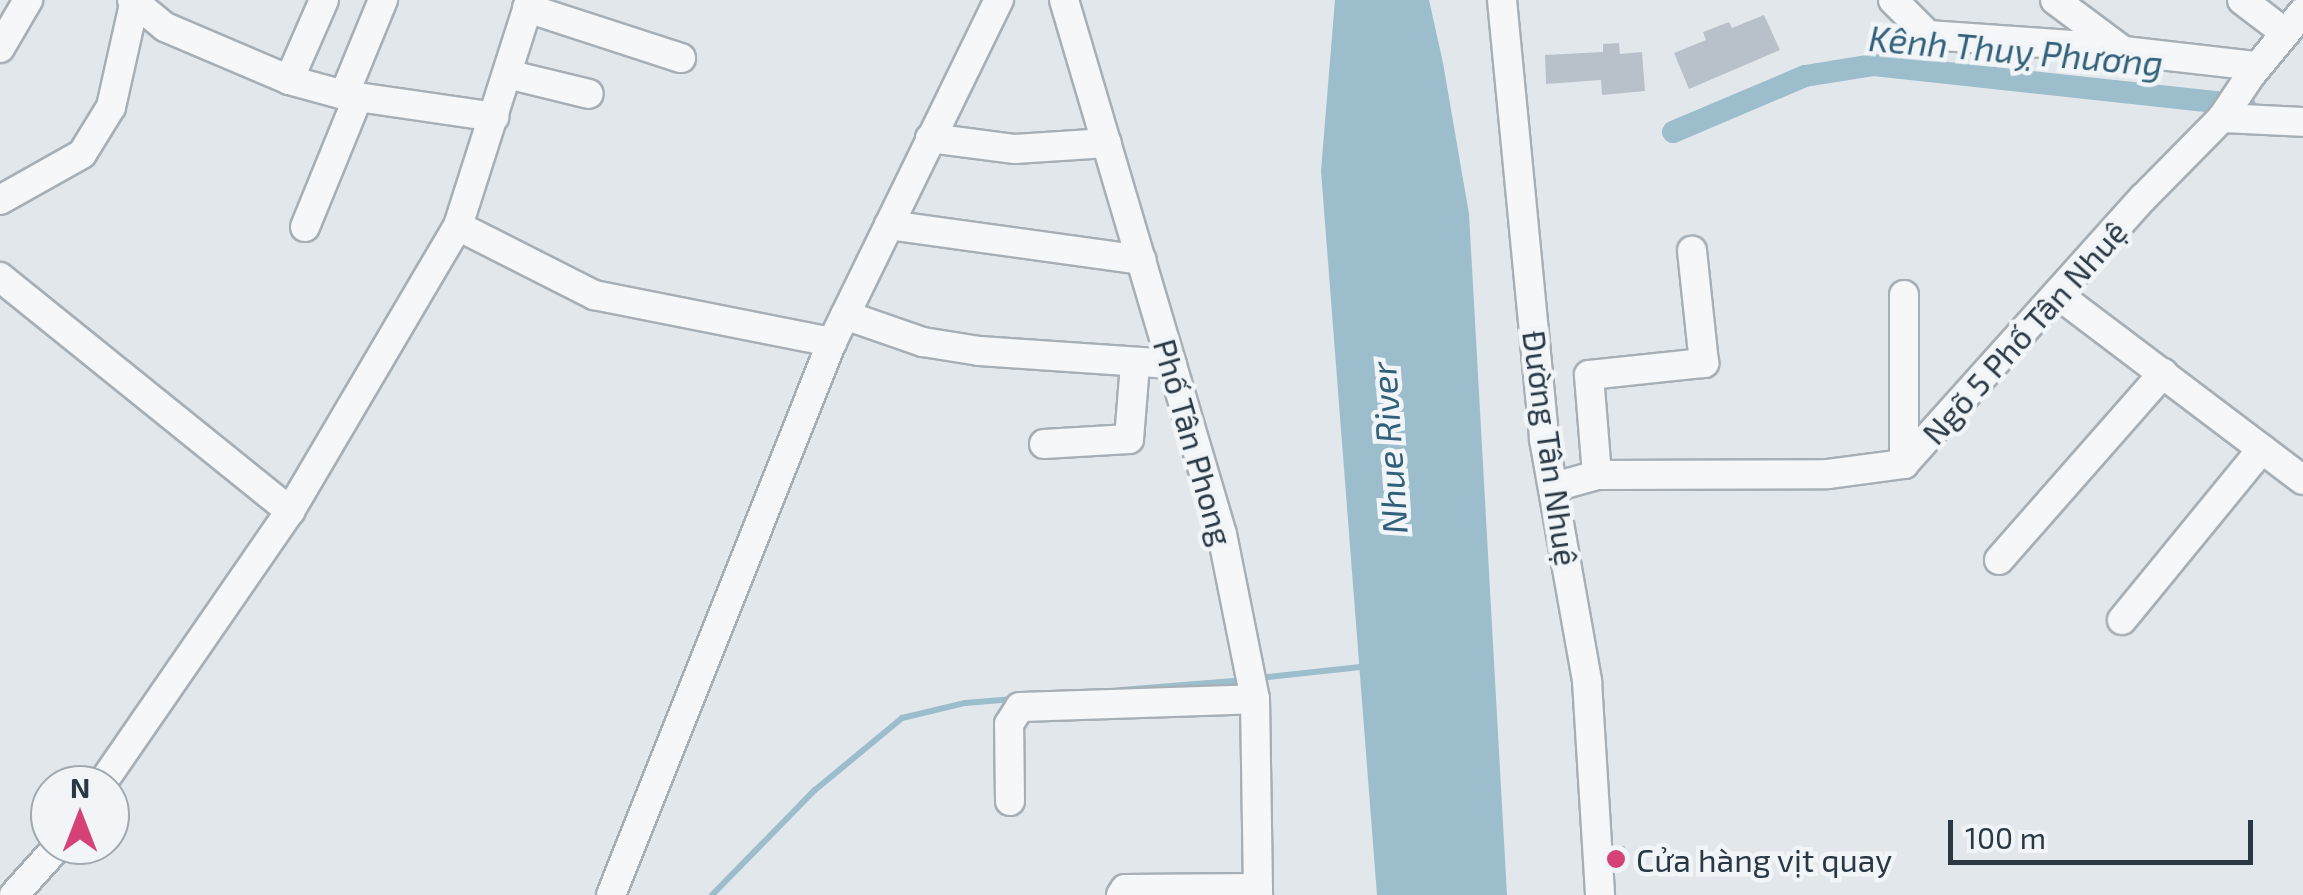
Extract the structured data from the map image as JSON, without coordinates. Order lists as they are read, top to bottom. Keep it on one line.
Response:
{"streets":{"street":["Ngõ 5 Phố Tân Nhuệ","Phố Tân Phong","Đường Tân Nhuệ"]},"crossings":[["Ngõ 5 Phố Tân Nhuệ","Đường Tân Nhuệ"]],"water":["Kênh Thuỵ Phương","Nhue River"],"places":["Cửa hàng vịt quay"],"scale_bar":"100 m","north":"top"}
